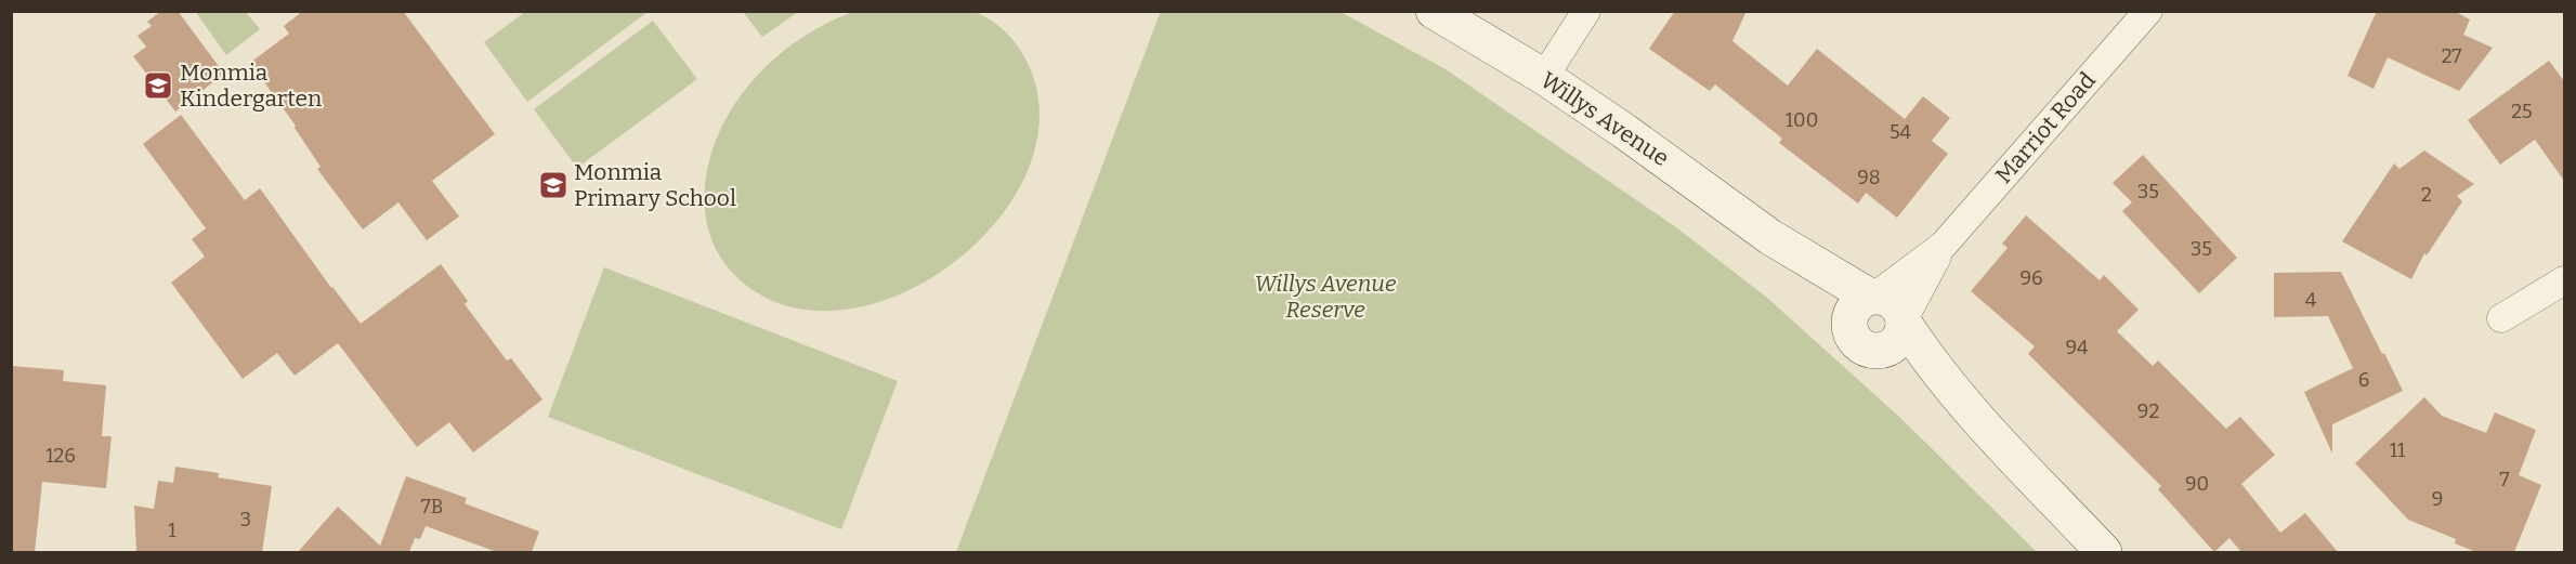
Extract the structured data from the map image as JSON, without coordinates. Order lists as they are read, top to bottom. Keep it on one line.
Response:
{"streets":{"street":["Willys Avenue","Marriot Road"]},"crossings":[["Willys Avenue","Marriot Road"]],"parks":["Willys Avenue Reserve"],"places":{"school or university":["Monmia Kindergarten","Monmia Primary School"]},"house_numbers":["27","25","100","54","98","35","2","35","96","4","94","6","92","11","126","7","90","9","7B","3","1"]}
